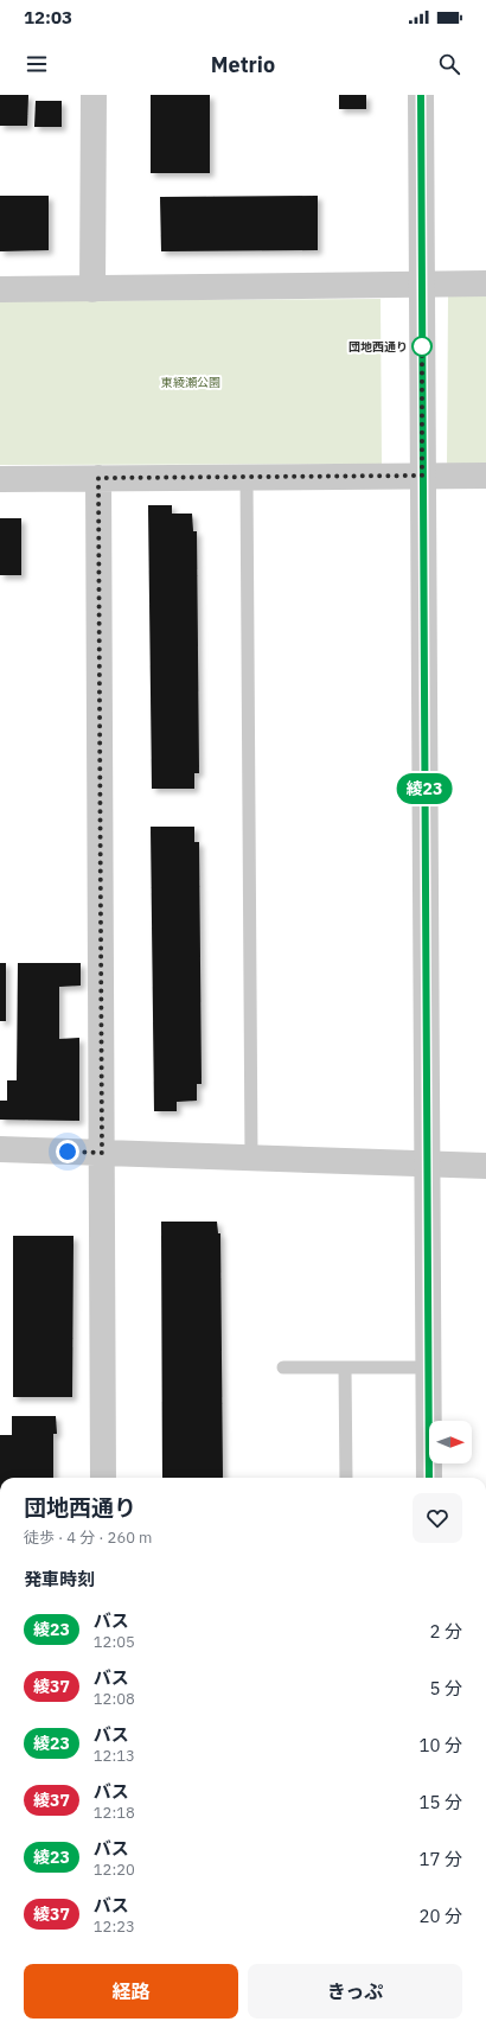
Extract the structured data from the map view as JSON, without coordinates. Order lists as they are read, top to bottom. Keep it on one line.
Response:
{"parks":["東綾瀬公園"],"places":["団地西通り"],"lines":["bus line 綾23"],"north":"right","page":{"status":"12:03","header":"Metrio","on_map":"綾23","heading":[["団地西通り","徒歩 · 4 分 · 260 m"],"発車時刻"],"list":[{"mark":"綾23","name":"バス","note":"12:05","value":"2 分"},{"mark":"綾37","name":"バス","note":"12:08","value":"5 分"},{"mark":"綾23","name":"バス","note":"12:13","value":"10 分"},{"mark":"綾37","name":"バス","note":"12:18","value":"15 分"},{"mark":"綾23","name":"バス","note":"12:20","value":"17 分"},{"mark":"綾37","name":"バス","note":"12:23","value":"20 分"}],"buttons":["経路","きっぷ"]}}
